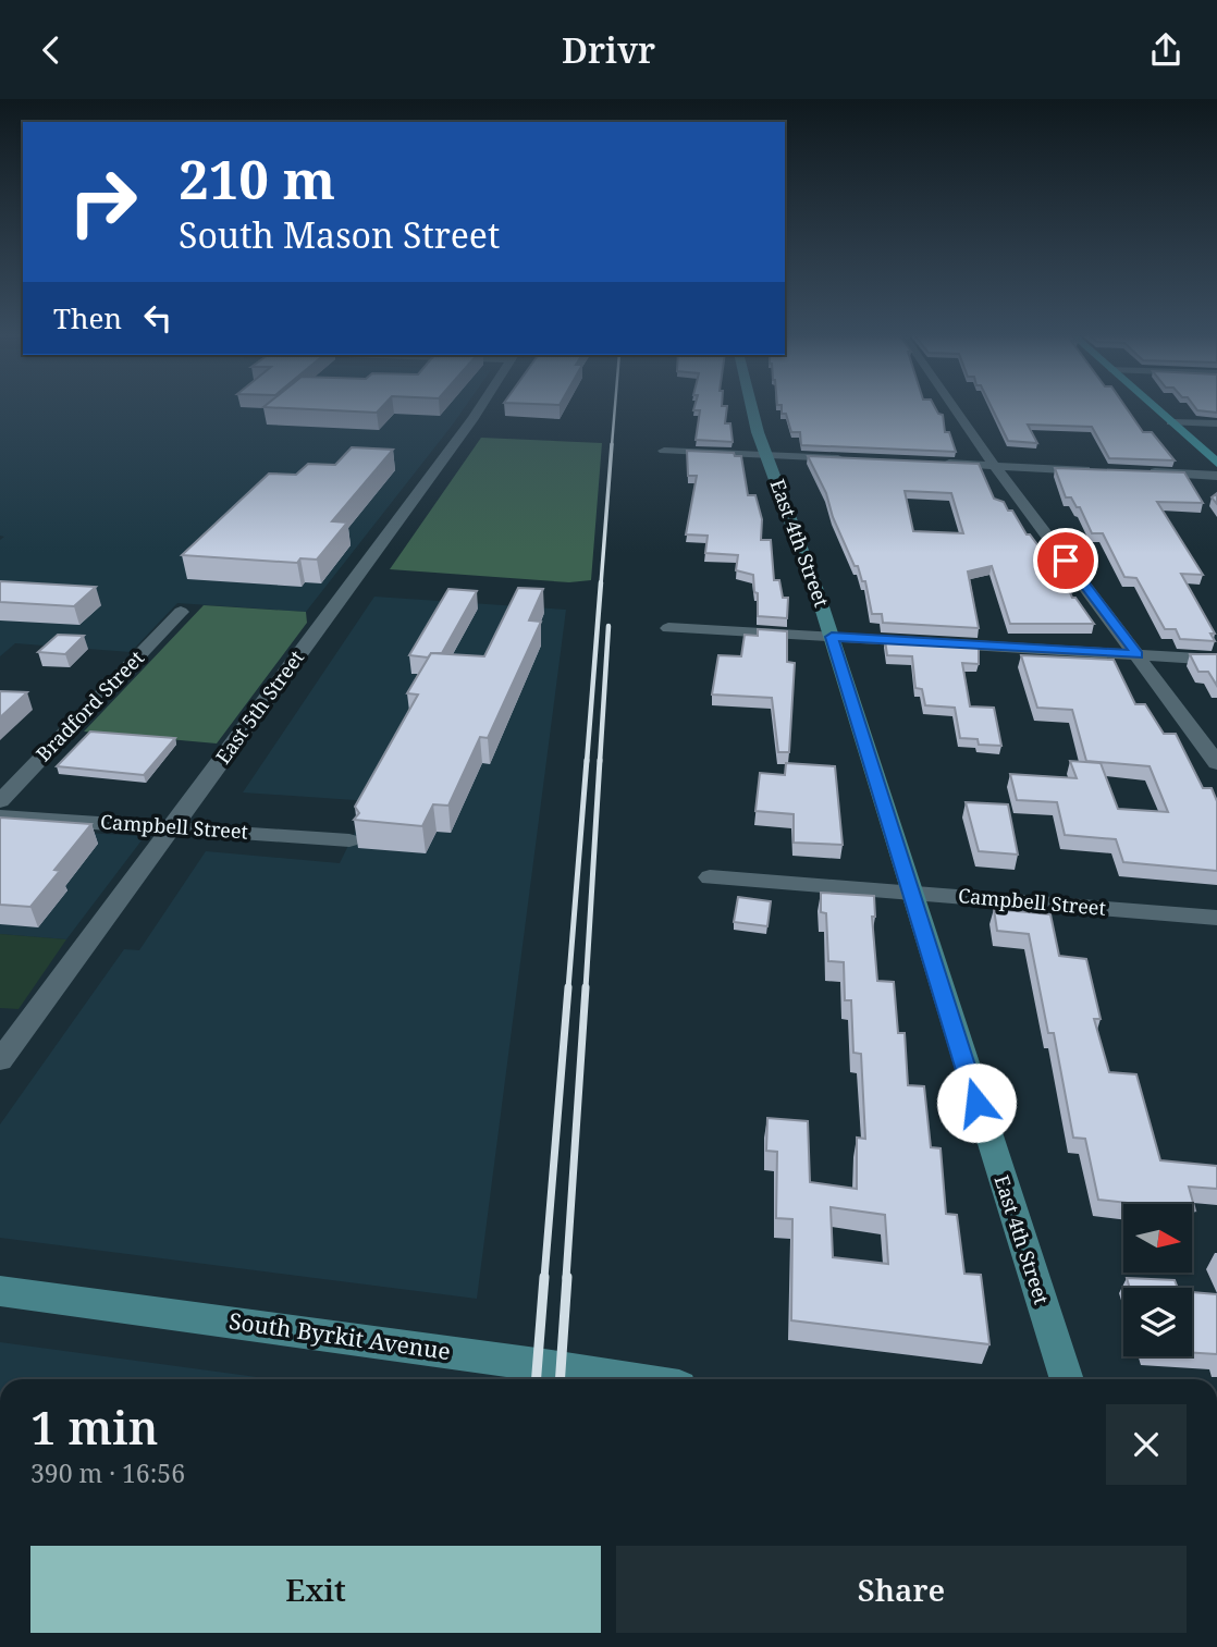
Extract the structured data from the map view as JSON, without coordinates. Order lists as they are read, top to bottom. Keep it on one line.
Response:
{"streets":{"street":["East 4th Street","Bradford Street","East 5th Street","Campbell Street","South Byrkit Avenue"]},"crossings":[["East 4th Street","Campbell Street"],["East 5th Street","Campbell Street"]],"north":"right","page":{"header":"Drivr","turn":["210 m","South Mason Street"],"then":"Then","heading":["1 min","390 m · 16:56"],"buttons":["Exit","Share"]}}
